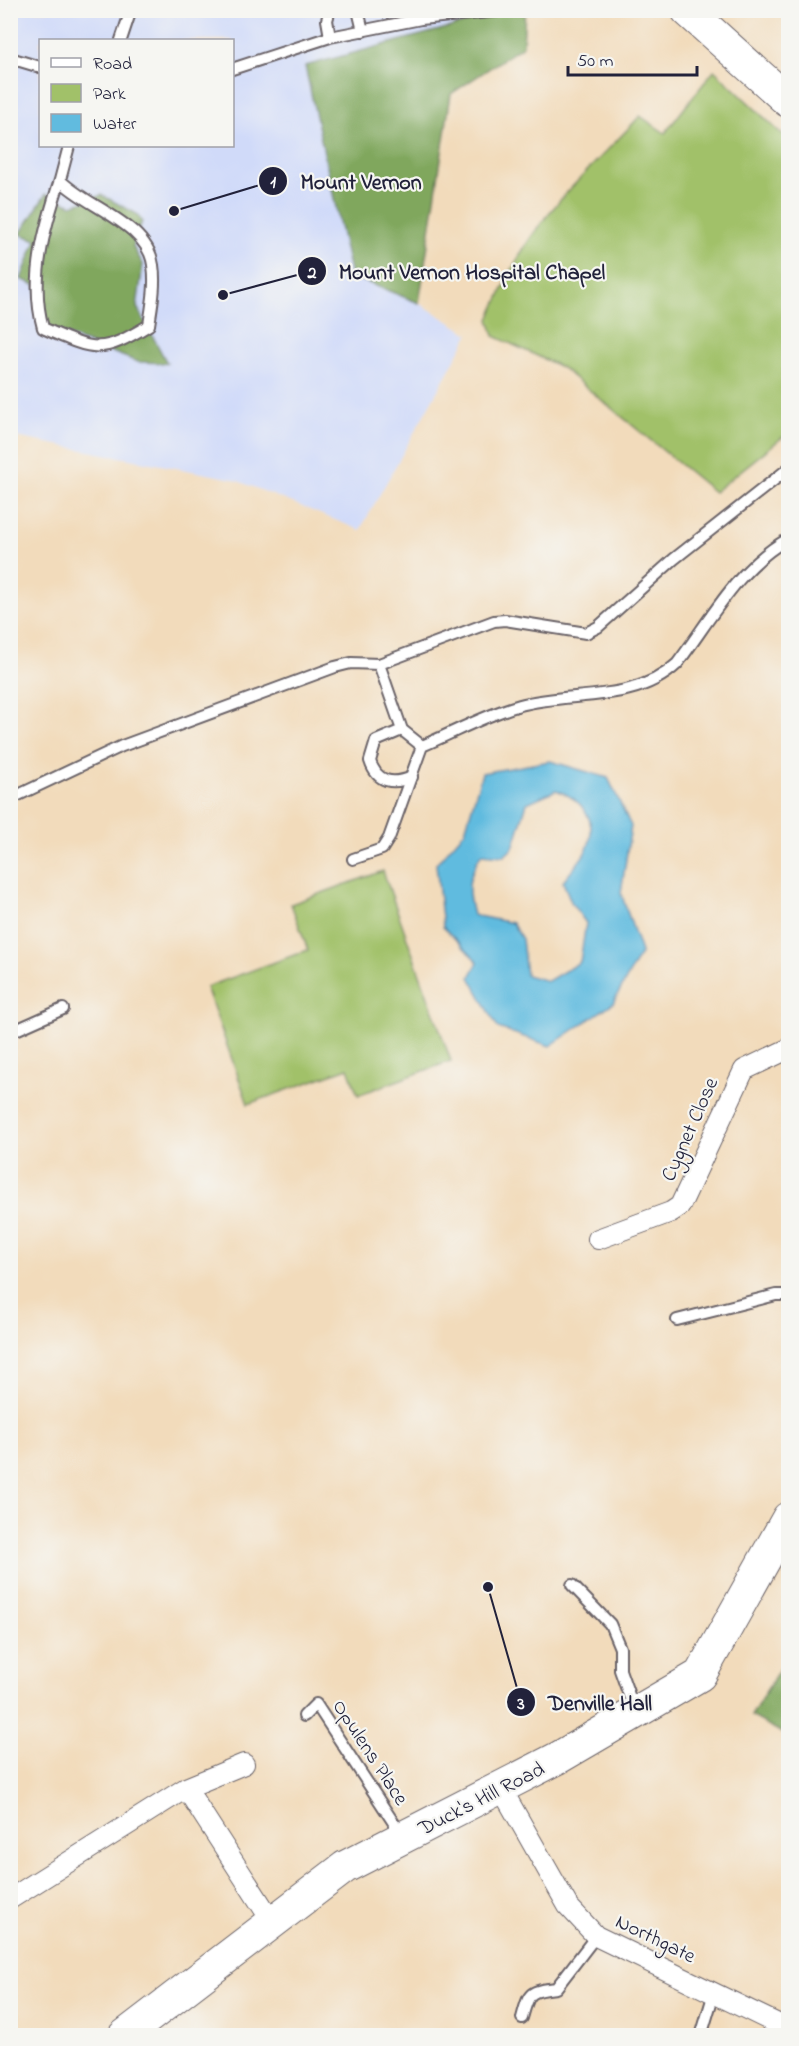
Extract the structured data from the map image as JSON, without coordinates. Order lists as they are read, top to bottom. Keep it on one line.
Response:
{"streets":{"main road":["Duck's Hill Road"],"street":["Cygnet Close","Northgate"],"lane":["Opulens Place"]},"crossings":[["Opulens Place","Duck's Hill Road"],["Duck's Hill Road","Northgate"]],"places":["Mount Vernon","Mount Vernon Hospital Chapel","Denville Hall"],"legend":["Road","Park","Water"],"scale_bar":"50 m"}
